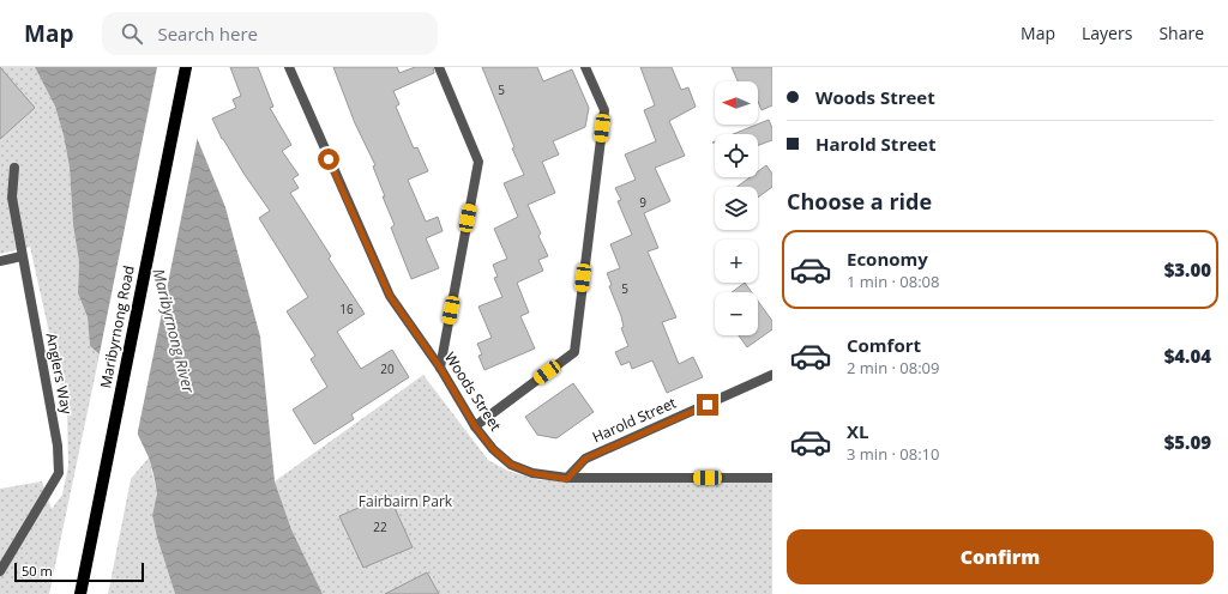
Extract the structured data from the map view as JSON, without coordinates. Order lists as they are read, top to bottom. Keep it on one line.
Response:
{"streets":{"main road":["Maribyrnong Road"],"street":["Anglers Way","Woods Street","Harold Street"]},"crossings":[["Woods Street","Harold Street"]],"water":["Maribyrnong River"],"parks":["Fairbairn Park"],"house_numbers":["5","9","5","16","20","22"],"scale_bar":"50 m","north":"left","page":{"header":"Map","search":"Search here","nav":["Map","Layers","Share"],"banner":["Woods Street","Harold Street"],"map_buttons":["+","−"],"heading":"Choose a ride","list":[{"name":"Economy","note":"1 min · 08:08","value":"$3.00"},{"name":"Comfort","note":"2 min · 08:09","value":"$4.04"},{"name":"XL","note":"3 min · 08:10","value":"$5.09"}],"buttons":"Confirm","scale":"50 m"}}
